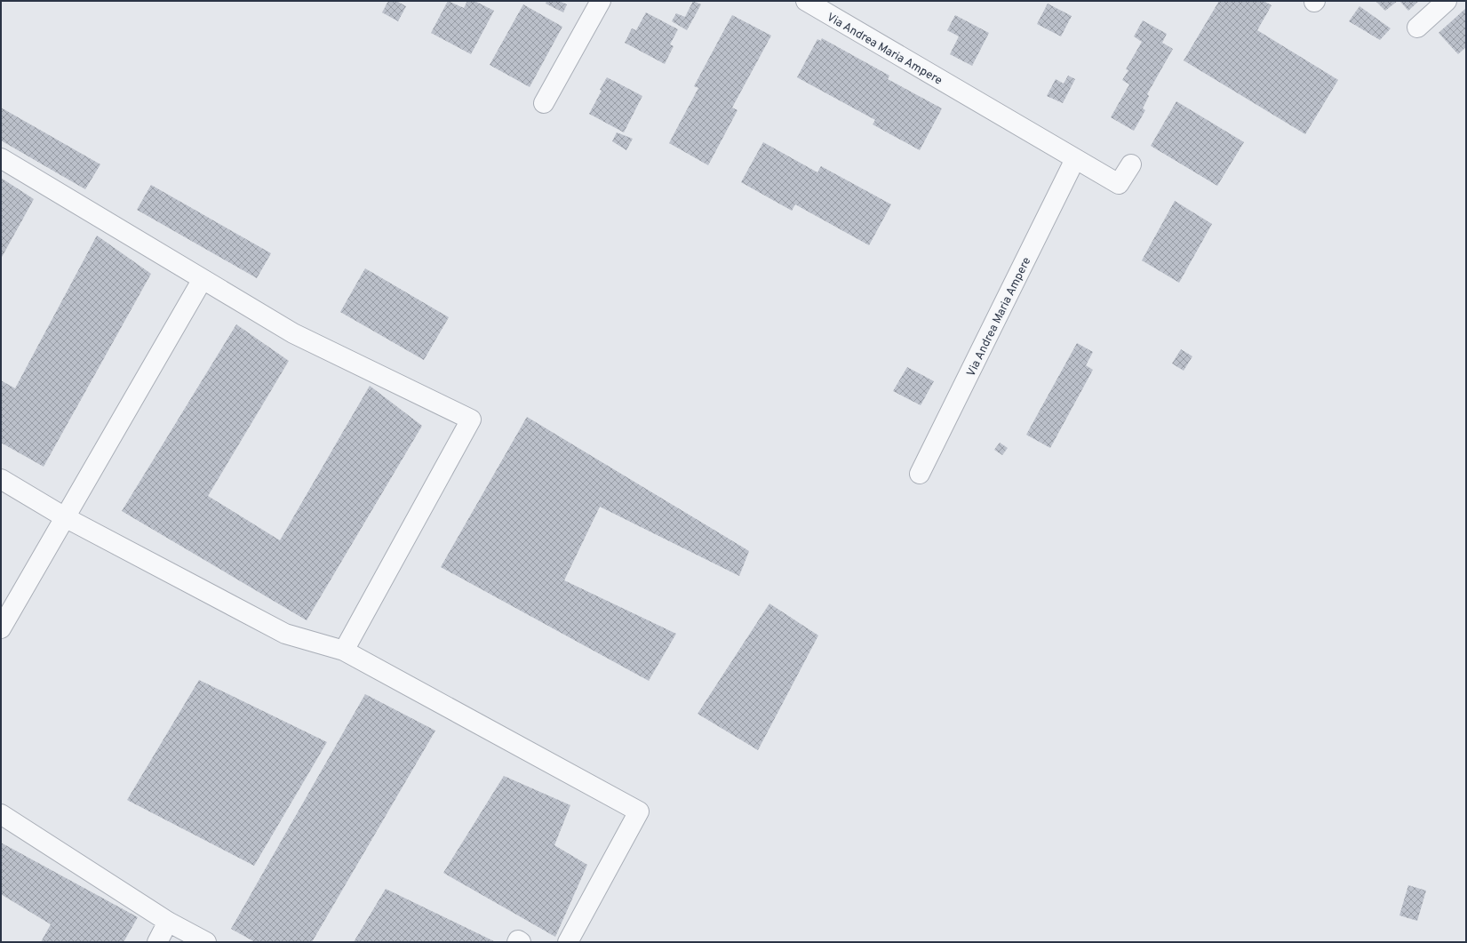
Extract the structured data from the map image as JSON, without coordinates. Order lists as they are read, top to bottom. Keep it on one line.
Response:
{"streets":{"street":["Via Andrea Maria Ampere"]}}
